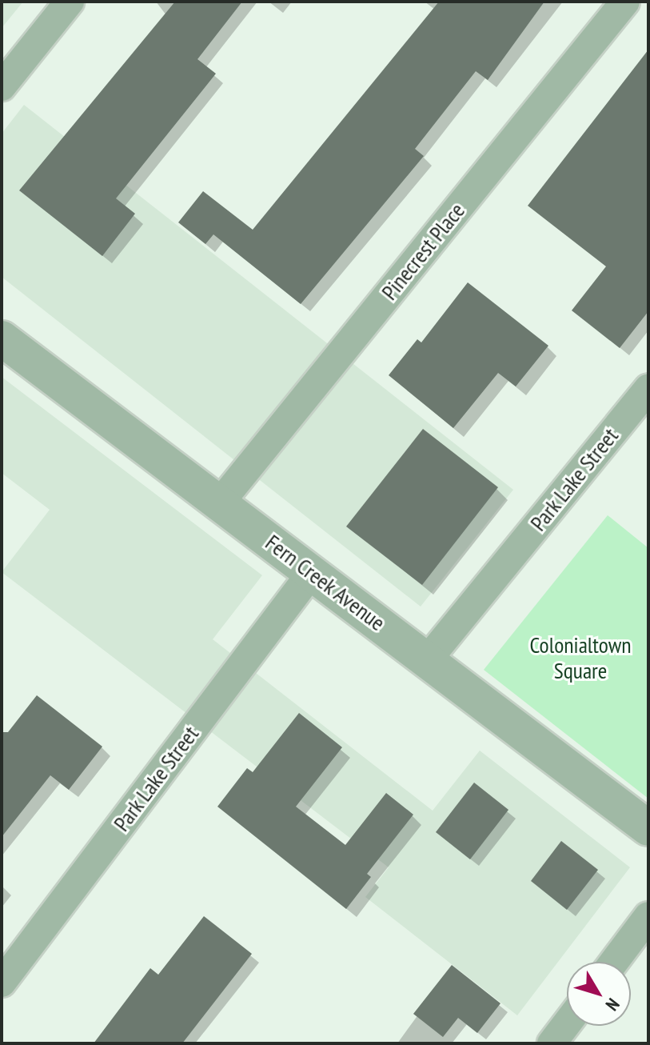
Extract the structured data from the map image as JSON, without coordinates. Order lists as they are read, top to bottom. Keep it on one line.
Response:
{"streets":{"street":["Pinecrest Place","Park Lake Street","Fern Creek Avenue"]},"crossings":[["Pinecrest Place","Fern Creek Avenue"],["Park Lake Street","Fern Creek Avenue"]],"parks":["Colonialtown Square"],"north":"bottom right"}
